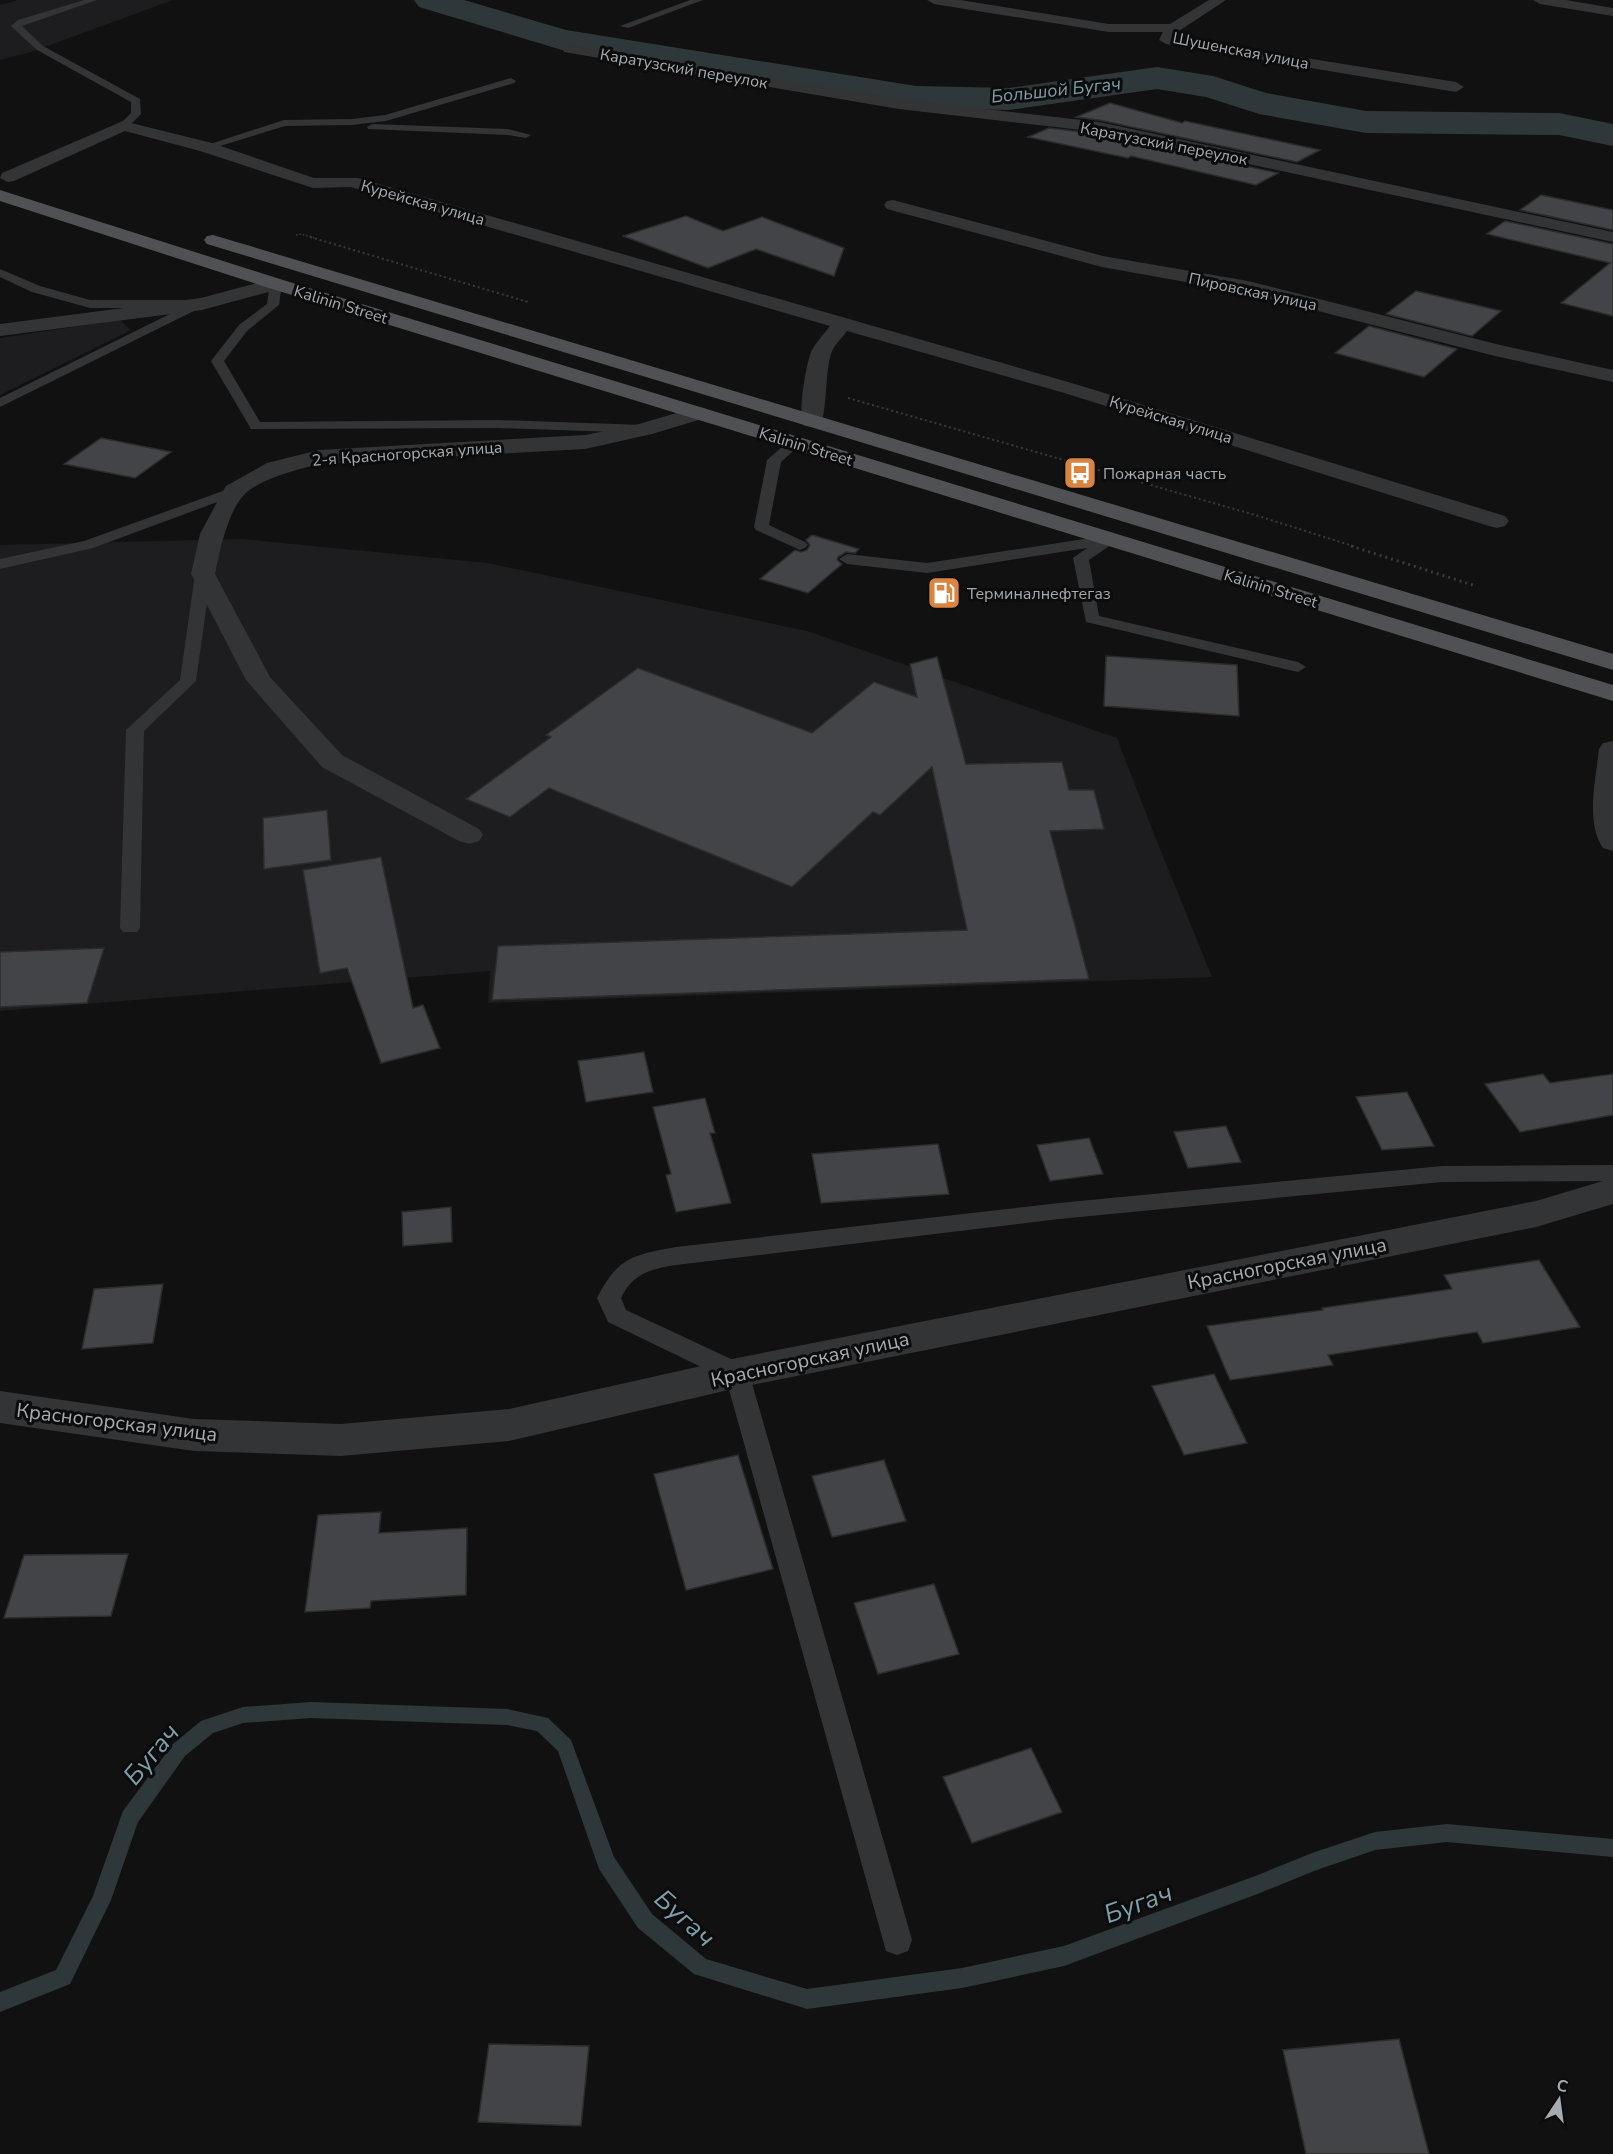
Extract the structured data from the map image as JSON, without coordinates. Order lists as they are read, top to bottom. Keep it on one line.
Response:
{"streets":{"main road":["Kalinin Street"],"street":["Шушенская улица","Каратузский переулок","Курейская улица","Пировская улица","2-я Красногорская улица","Красногорская улица"]},"crossings":[["Kalinin Street","2-я Красногорская улица"]],"water":["Большой Бугач","Бугач"],"places":{"bus stop":["Пожарная часть"],"fuel station":["Терминалнефтегаз"]},"north":"top"}
